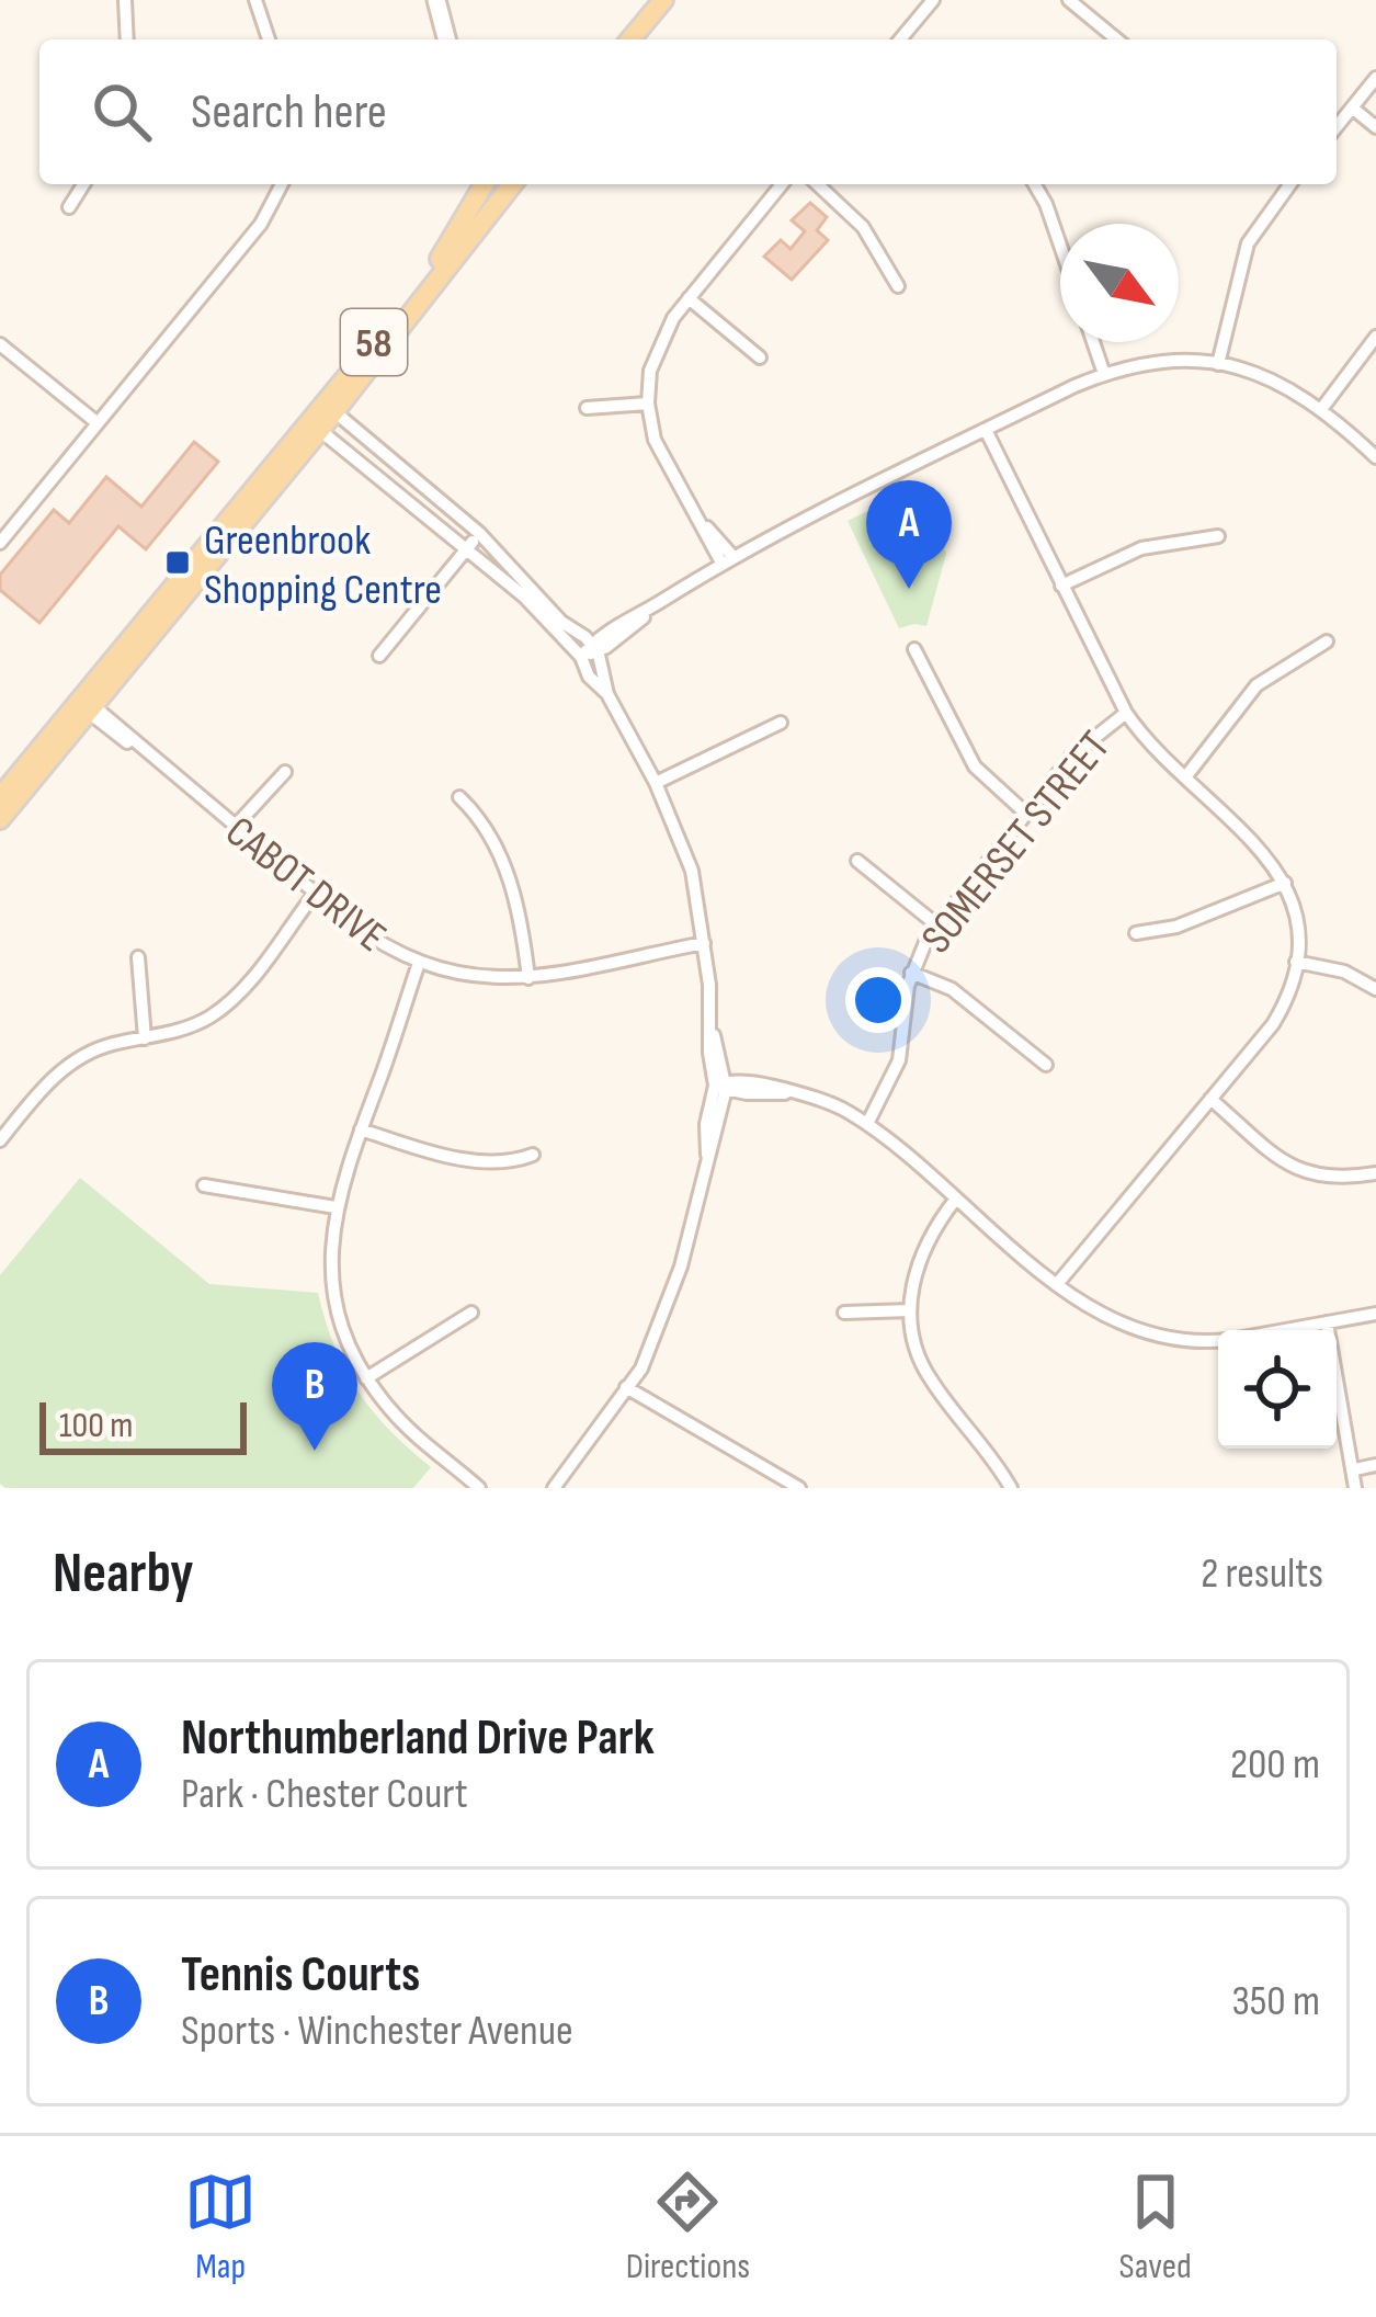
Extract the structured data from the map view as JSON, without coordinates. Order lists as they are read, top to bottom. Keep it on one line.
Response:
{"streets":{"main road":["58"],"street":["SOMERSET STREET","CABOT DRIVE"]},"crossings":[["58","CABOT DRIVE"]],"places":{"transit":["Greenbrook Shopping Centre"]},"scale_bar":"100 m","north":"bottom right","page":{"search":"Search here","pins":["A","B"],"scale":"100 m","heading":["Nearby","2 results"],"list":[{"mark":"A","name":"Northumberland Drive Park","note":"Park · Chester Court","value":"200 m"},{"mark":"B","name":"Tennis Courts","note":"Sports · Winchester Avenue","value":"350 m"}],"nav":["Map","Directions","Saved"]}}
